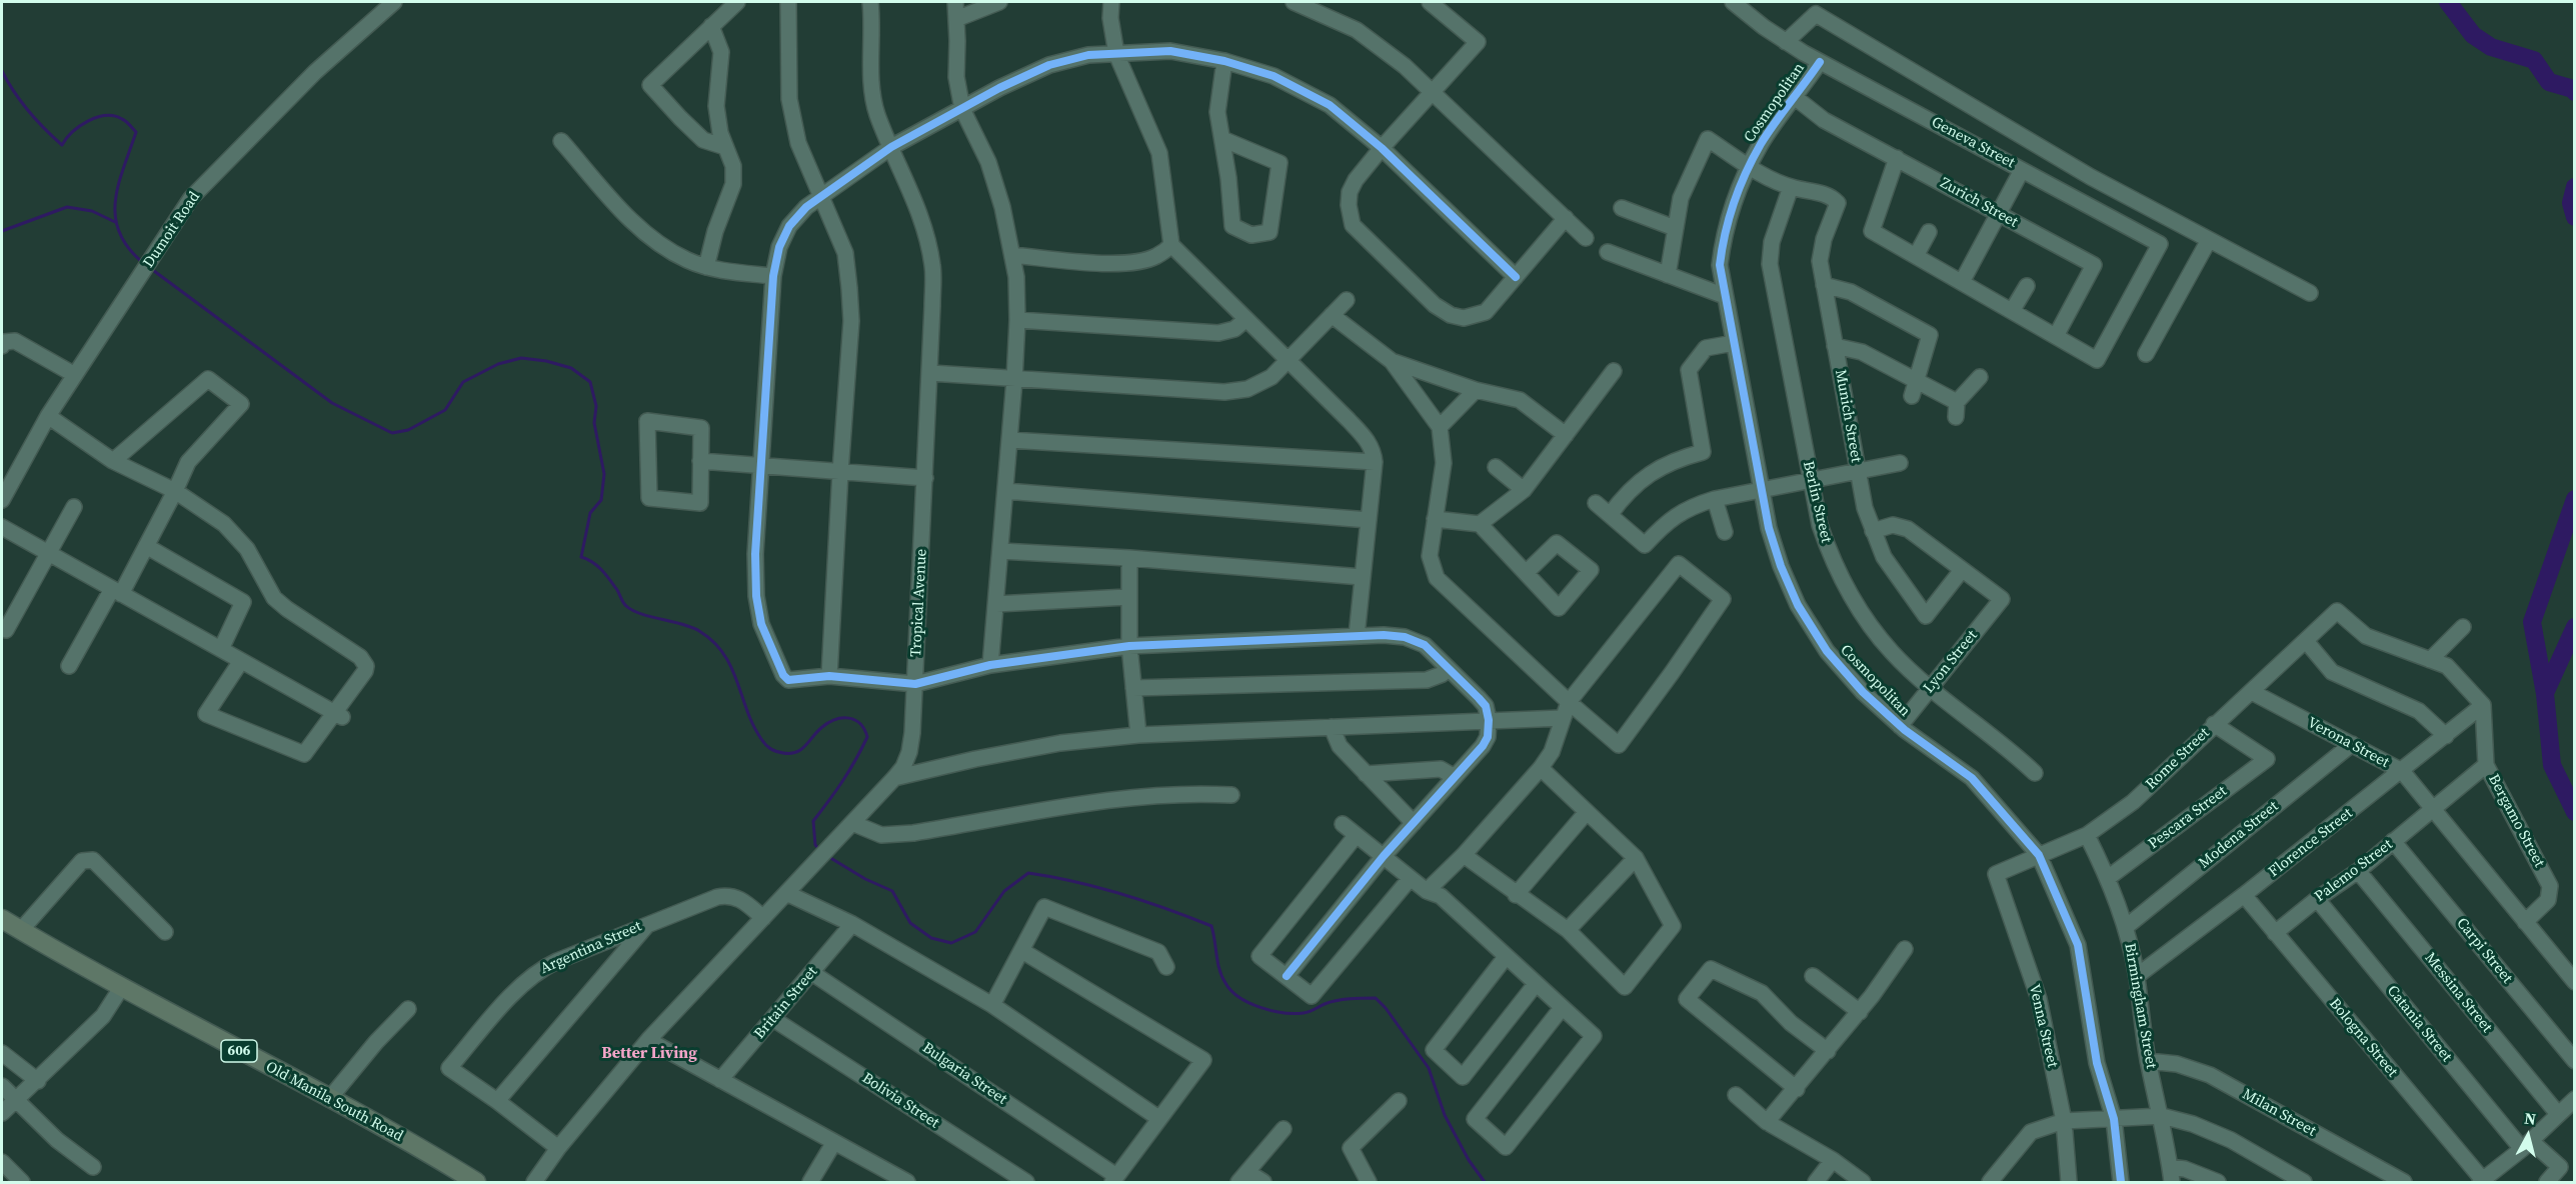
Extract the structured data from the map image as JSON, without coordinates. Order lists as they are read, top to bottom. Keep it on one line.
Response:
{"streets":{"main road":["606","Old Manila South Road"],"street":["Cosmopolitan","Geneva Street","Zurich Street","Dumoit Road","Munich Street","Berlin Street","Tropical Avenue","Lyon Street","Verona Street","Rome Street","Pescara Street","Bergamo Street","Modena Street","Florence Street","Palemo Street","Argentina Street","Carpi Street","Messina Street","Britain Street","Birmingham Street","Catania Street","Venna Street","Bologna Street","Bulgaria Street","Bolivia Street","Milan Street"]},"crossings":[["Cosmopolitan","Geneva Street"],["Cosmopolitan","Zurich Street"],["Cosmopolitan","Lyon Street"],["Cosmopolitan","Rome Street"],["Geneva Street","Zurich Street"],["Munich Street","Berlin Street"],["Munich Street","Lyon Street"],["Berlin Street","Lyon Street"],["Tropical Avenue","Argentina Street"],["Verona Street","Rome Street"],["Verona Street","Bergamo Street"],["Verona Street","Modena Street"],["Verona Street","Florence Street"],["Verona Street","Palemo Street"],["Rome Street","Pescara Street"],["Rome Street","Birmingham Street"],["Rome Street","Venna Street"],["Pescara Street","Birmingham Street"],["Bergamo Street","Florence Street"],["Bergamo Street","Palemo Street"],["Modena Street","Birmingham Street"],["Florence Street","Birmingham Street"],["Florence Street","Bologna Street"],["Palemo Street","Carpi Street"],["Palemo Street","Messina Street"],["Palemo Street","Catania Street"],["Palemo Street","Bologna Street"],["Britain Street","Bulgaria Street"],["Britain Street","Bolivia Street"],["Birmingham Street","Milan Street"]],"districts":["Better Living"],"north":"top"}
